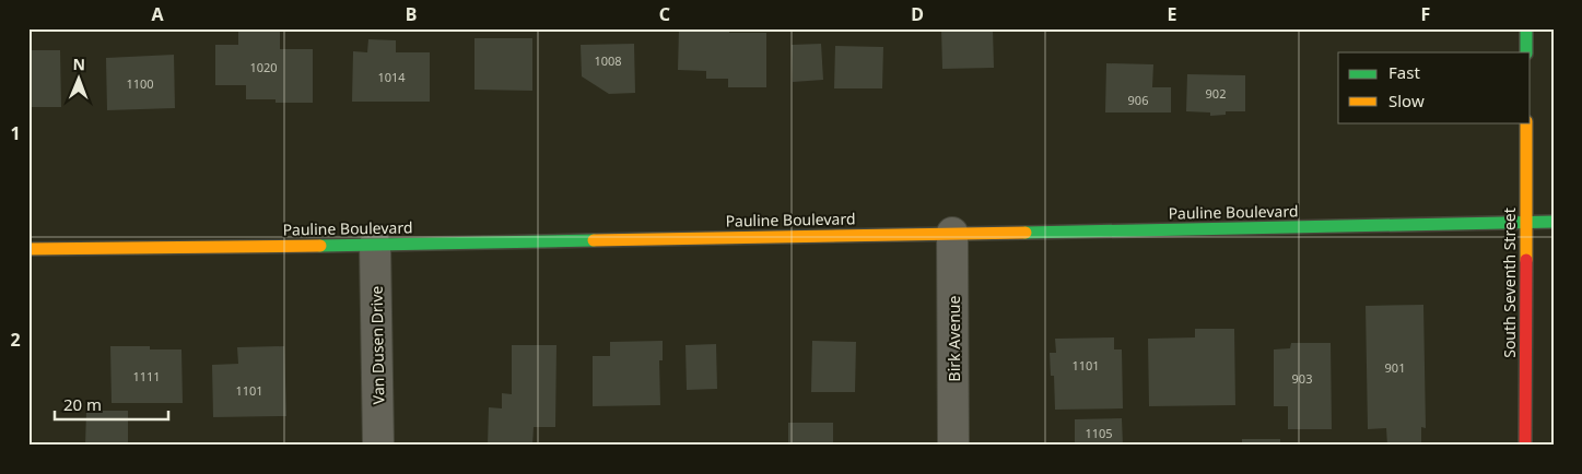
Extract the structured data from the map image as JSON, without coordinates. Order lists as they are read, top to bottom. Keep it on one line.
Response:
{"streets":{"street":["Pauline Boulevard","South Seventh Street","Birk Avenue","Van Dusen Drive"]},"crossings":[["Pauline Boulevard","South Seventh Street"],["Pauline Boulevard","Birk Avenue"],["Pauline Boulevard","Van Dusen Drive"]],"house_numbers":["1008","1020","1014","1100","902","906","1101","901","1111","903","1101","1105"],"legend":["Fast","Slow"],"scale_bar":"20 m","north":"top","grid":{"columns":["A","B","C","D","E","F"],"rows":["1","2"]}}
